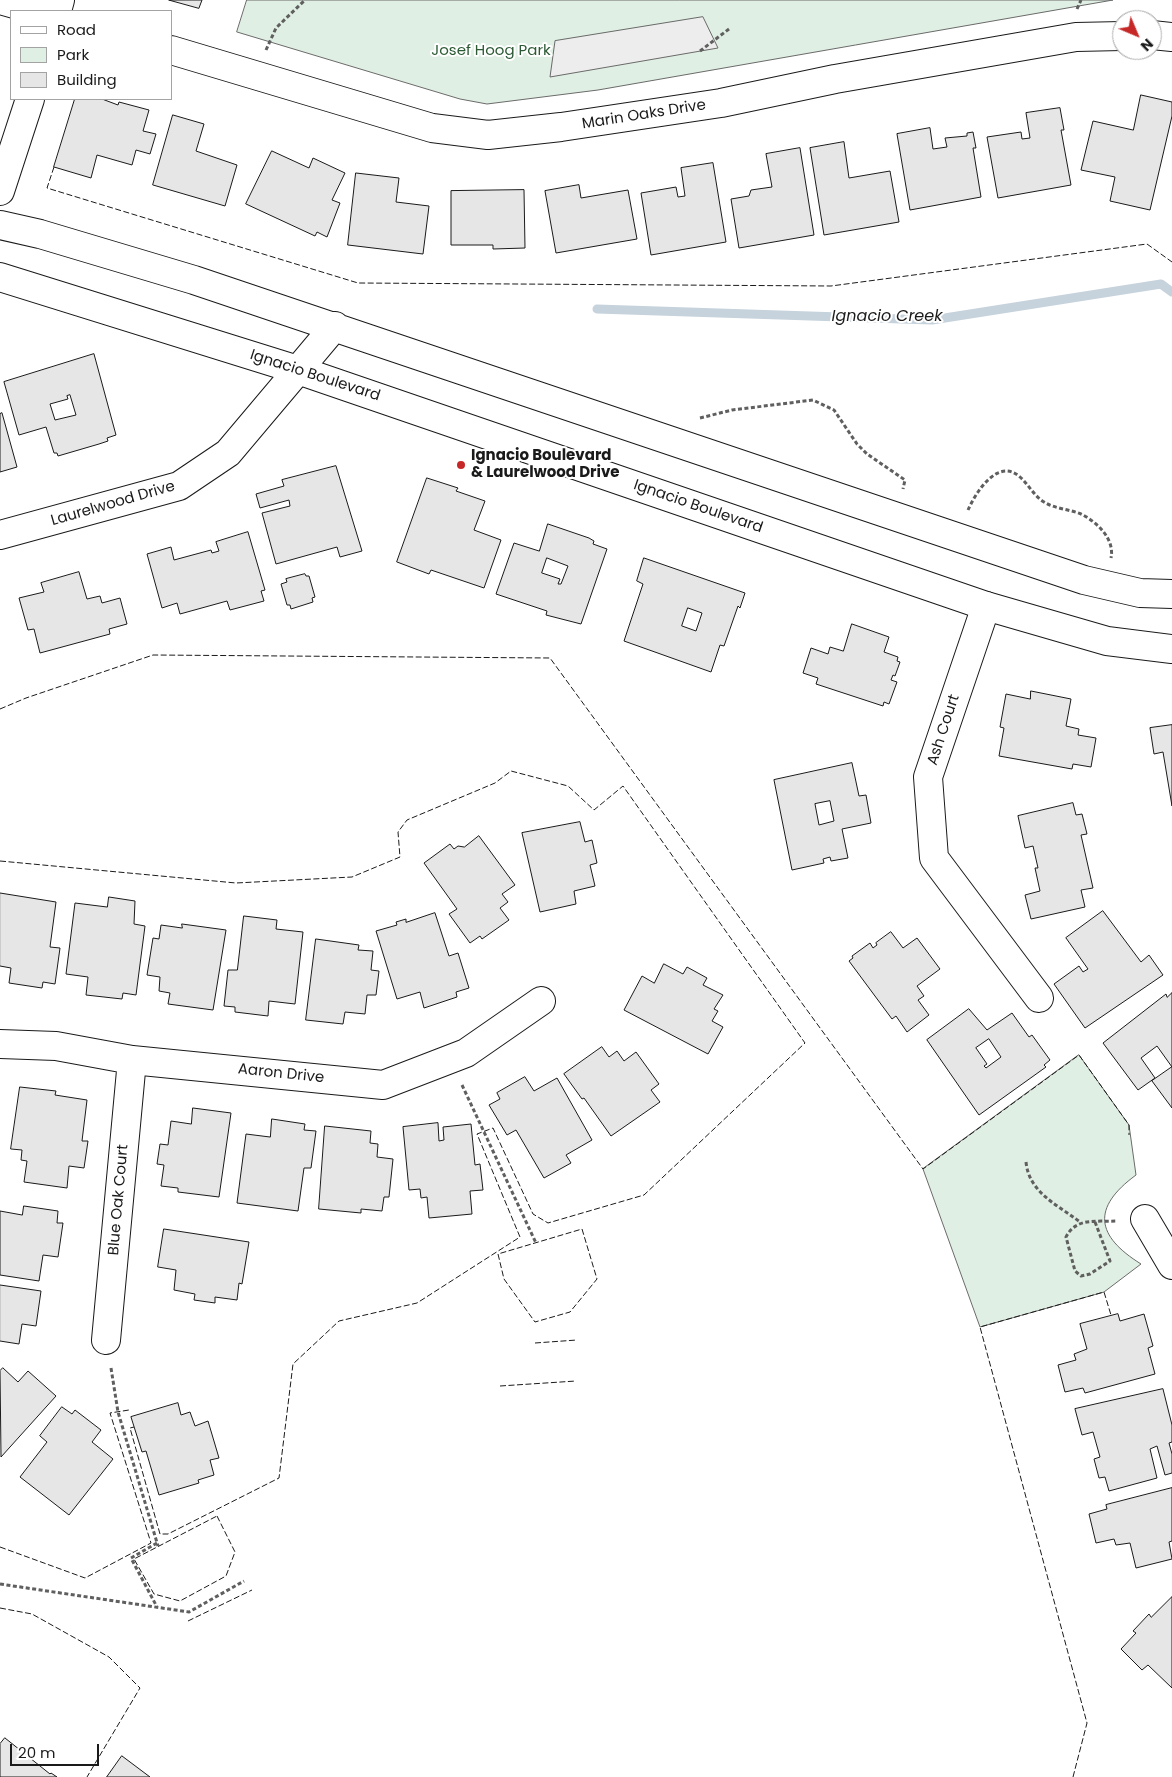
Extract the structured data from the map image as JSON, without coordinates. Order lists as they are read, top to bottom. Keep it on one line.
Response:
{"streets":{"street":["Marin Oaks Drive","Ignacio Boulevard","Laurelwood Drive","Ash Court","Aaron Drive","Blue Oak Court"]},"crossings":[["Ignacio Boulevard","Laurelwood Drive"],["Ignacio Boulevard","Ash Court"],["Aaron Drive","Blue Oak Court"]],"water":["Ignacio Creek"],"parks":["Josef Hoog Park"],"places":["Ignacio Boulevard & Laurelwood Drive"],"legend":["Road","Park","Building"],"scale_bar":"20 m","north":"bottom right"}
